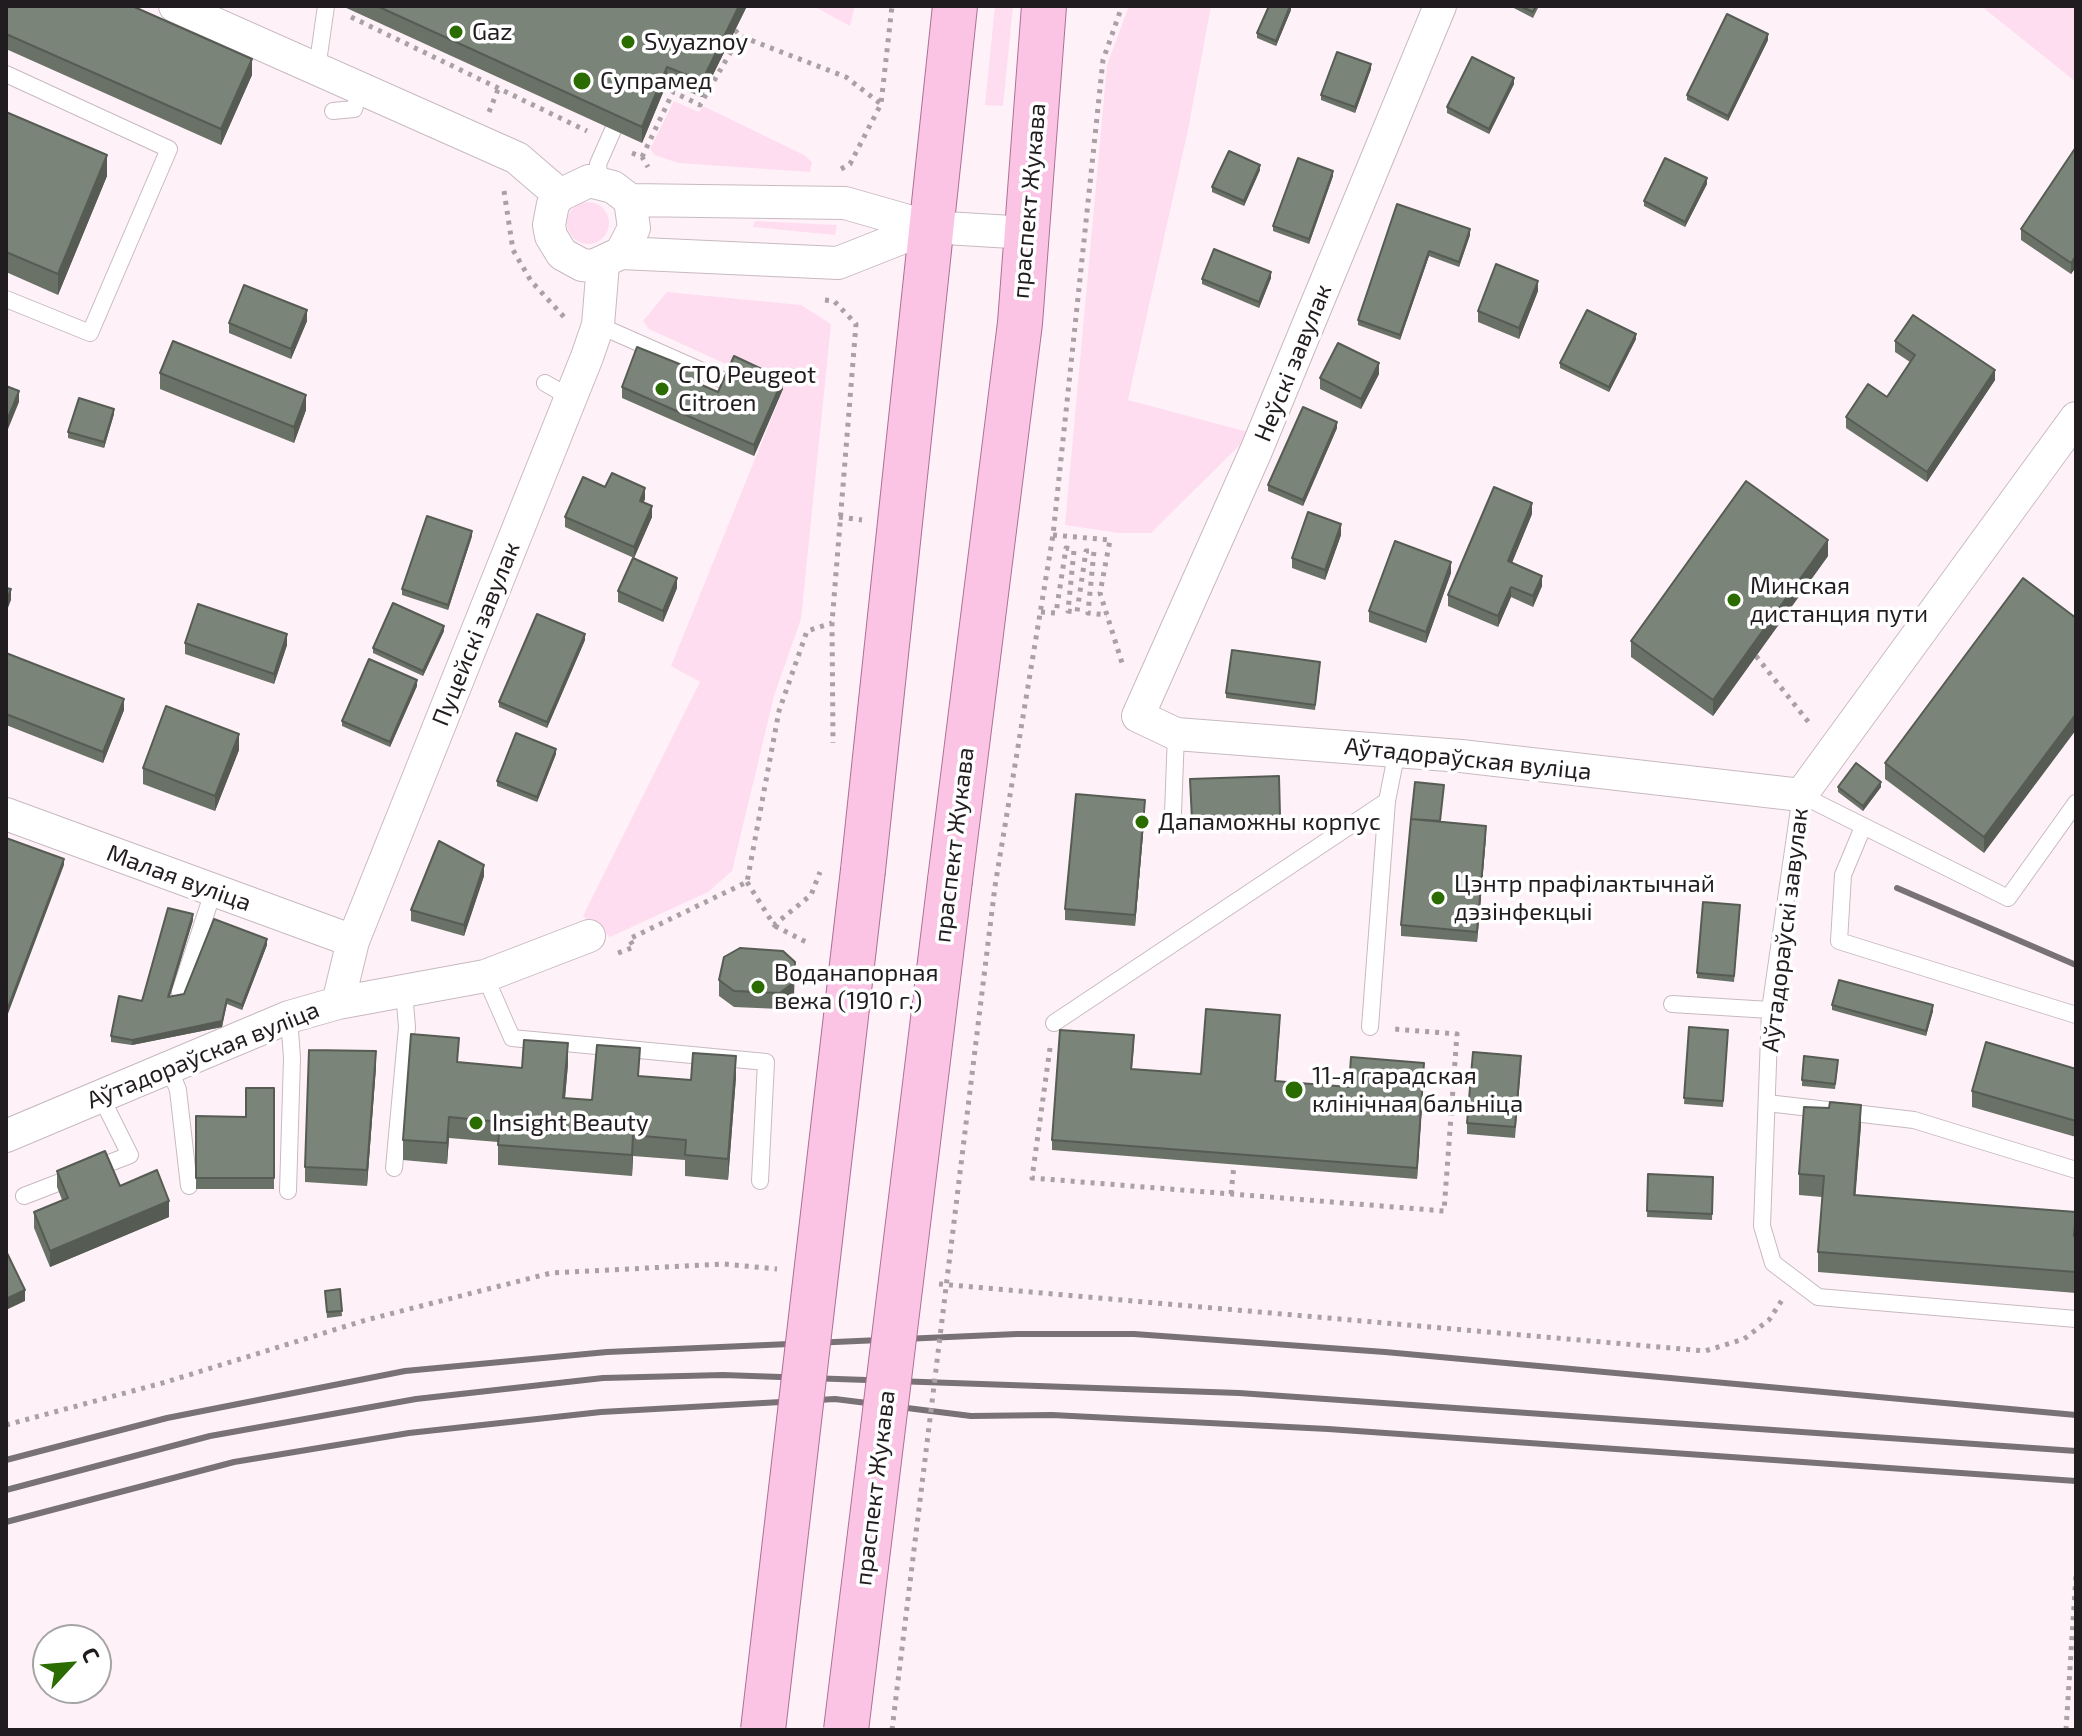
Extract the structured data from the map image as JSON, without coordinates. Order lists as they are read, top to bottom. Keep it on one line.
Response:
{"streets":{"main road":["праспект Жукава"],"street":["Неўскі завулак","Пуцейскі завулак","Аўтадораўская вуліца","Малая вуліца","Аўтадораўскі завулак"]},"crossings":[["Неўскі завулак","Аўтадораўская вуліца"],["Пуцейскі завулак","Аўтадораўская вуліца"],["Пуцейскі завулак","Малая вуліца"],["Аўтадораўская вуліца","Аўтадораўскі завулак"]],"places":["Gaz","Svyaznoy","Супрамед","СТО Peugeot Citroen","Минская дистанция пути","Дапаможны корпус","Цэнтр прафілактычнай дэзінфекцыі","Воданапорная вежа (1910 г.)","11-я гарадская клінічная бальніца","Insight Beauty"],"north":"top right"}
